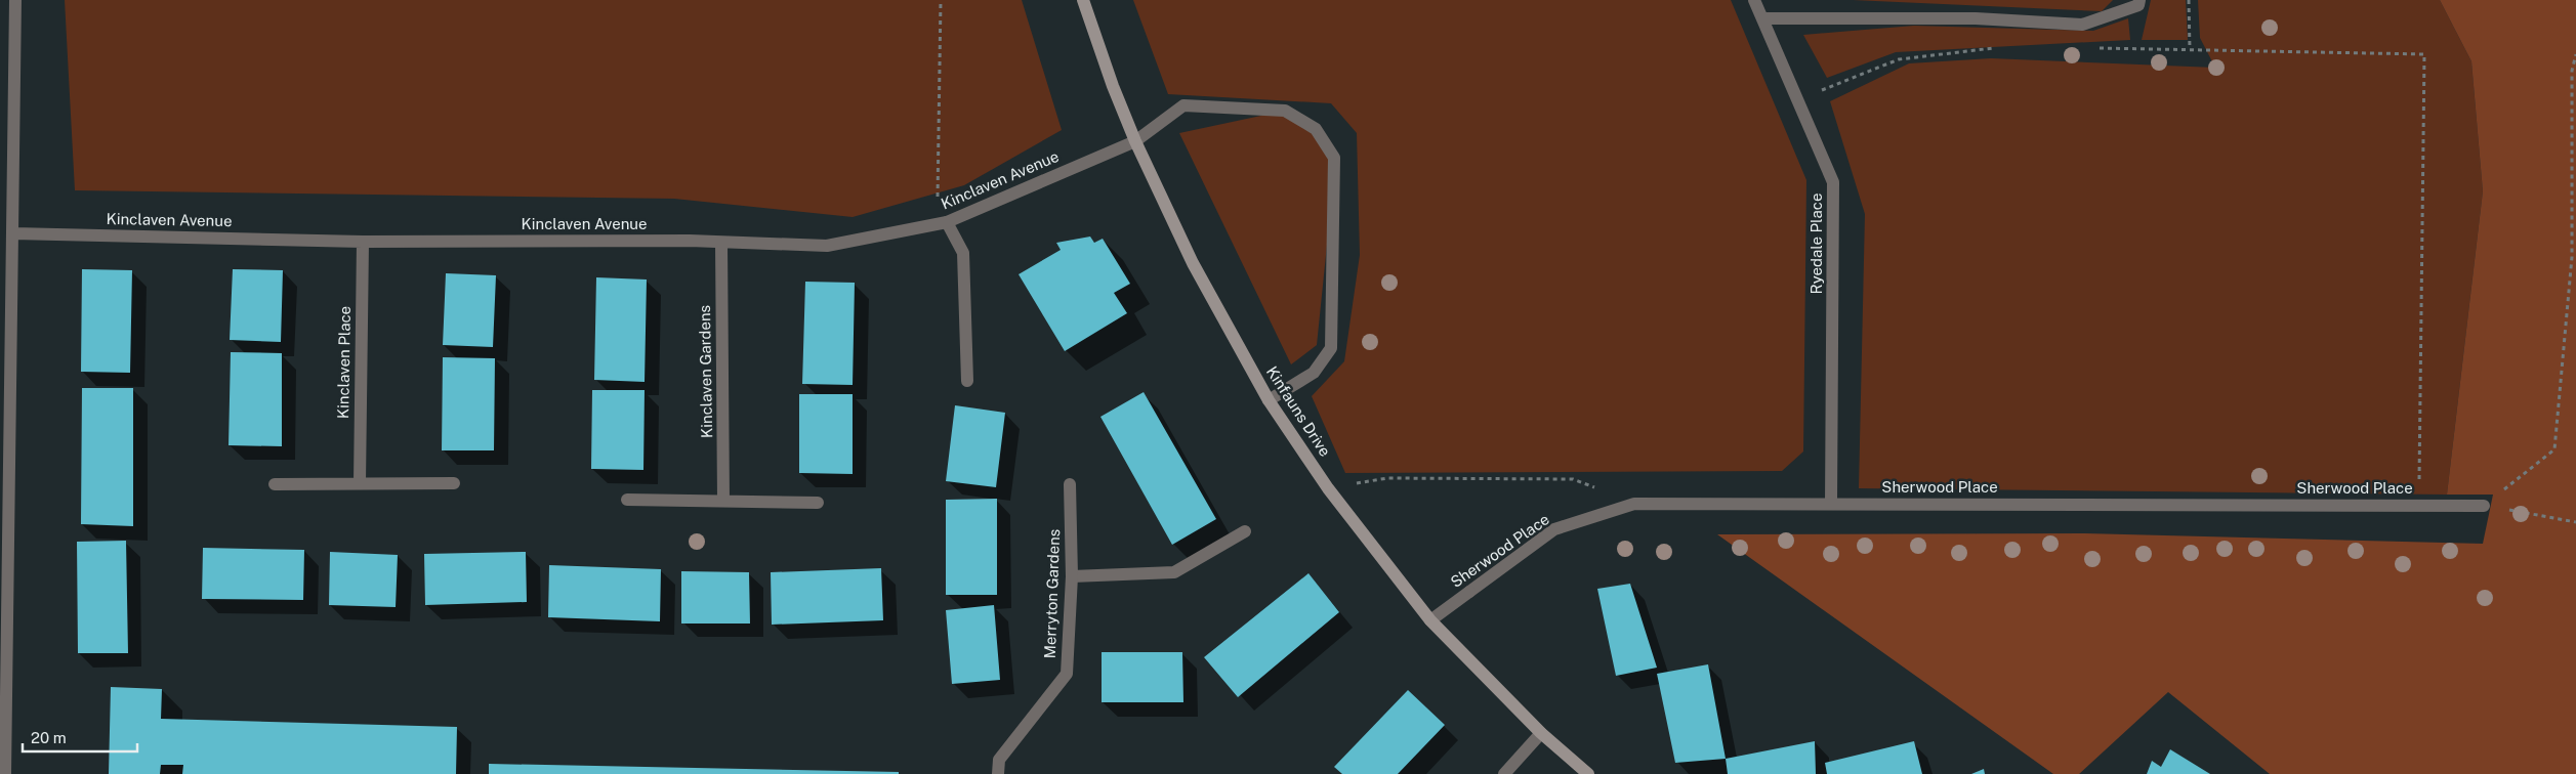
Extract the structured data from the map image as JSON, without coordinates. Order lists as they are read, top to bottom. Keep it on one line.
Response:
{"streets":{"street":["Kinclaven Avenue","Ryedale Place","Kinclaven Place","Kinclaven Gardens","Kinfauns Drive","Sherwood Place","Merryton Gardens"]},"crossings":[["Kinclaven Avenue","Kinclaven Place"],["Kinclaven Avenue","Kinclaven Gardens"],["Kinclaven Avenue","Kinfauns Drive"],["Ryedale Place","Sherwood Place"],["Kinfauns Drive","Sherwood Place"]],"scale_bar":"20 m"}
